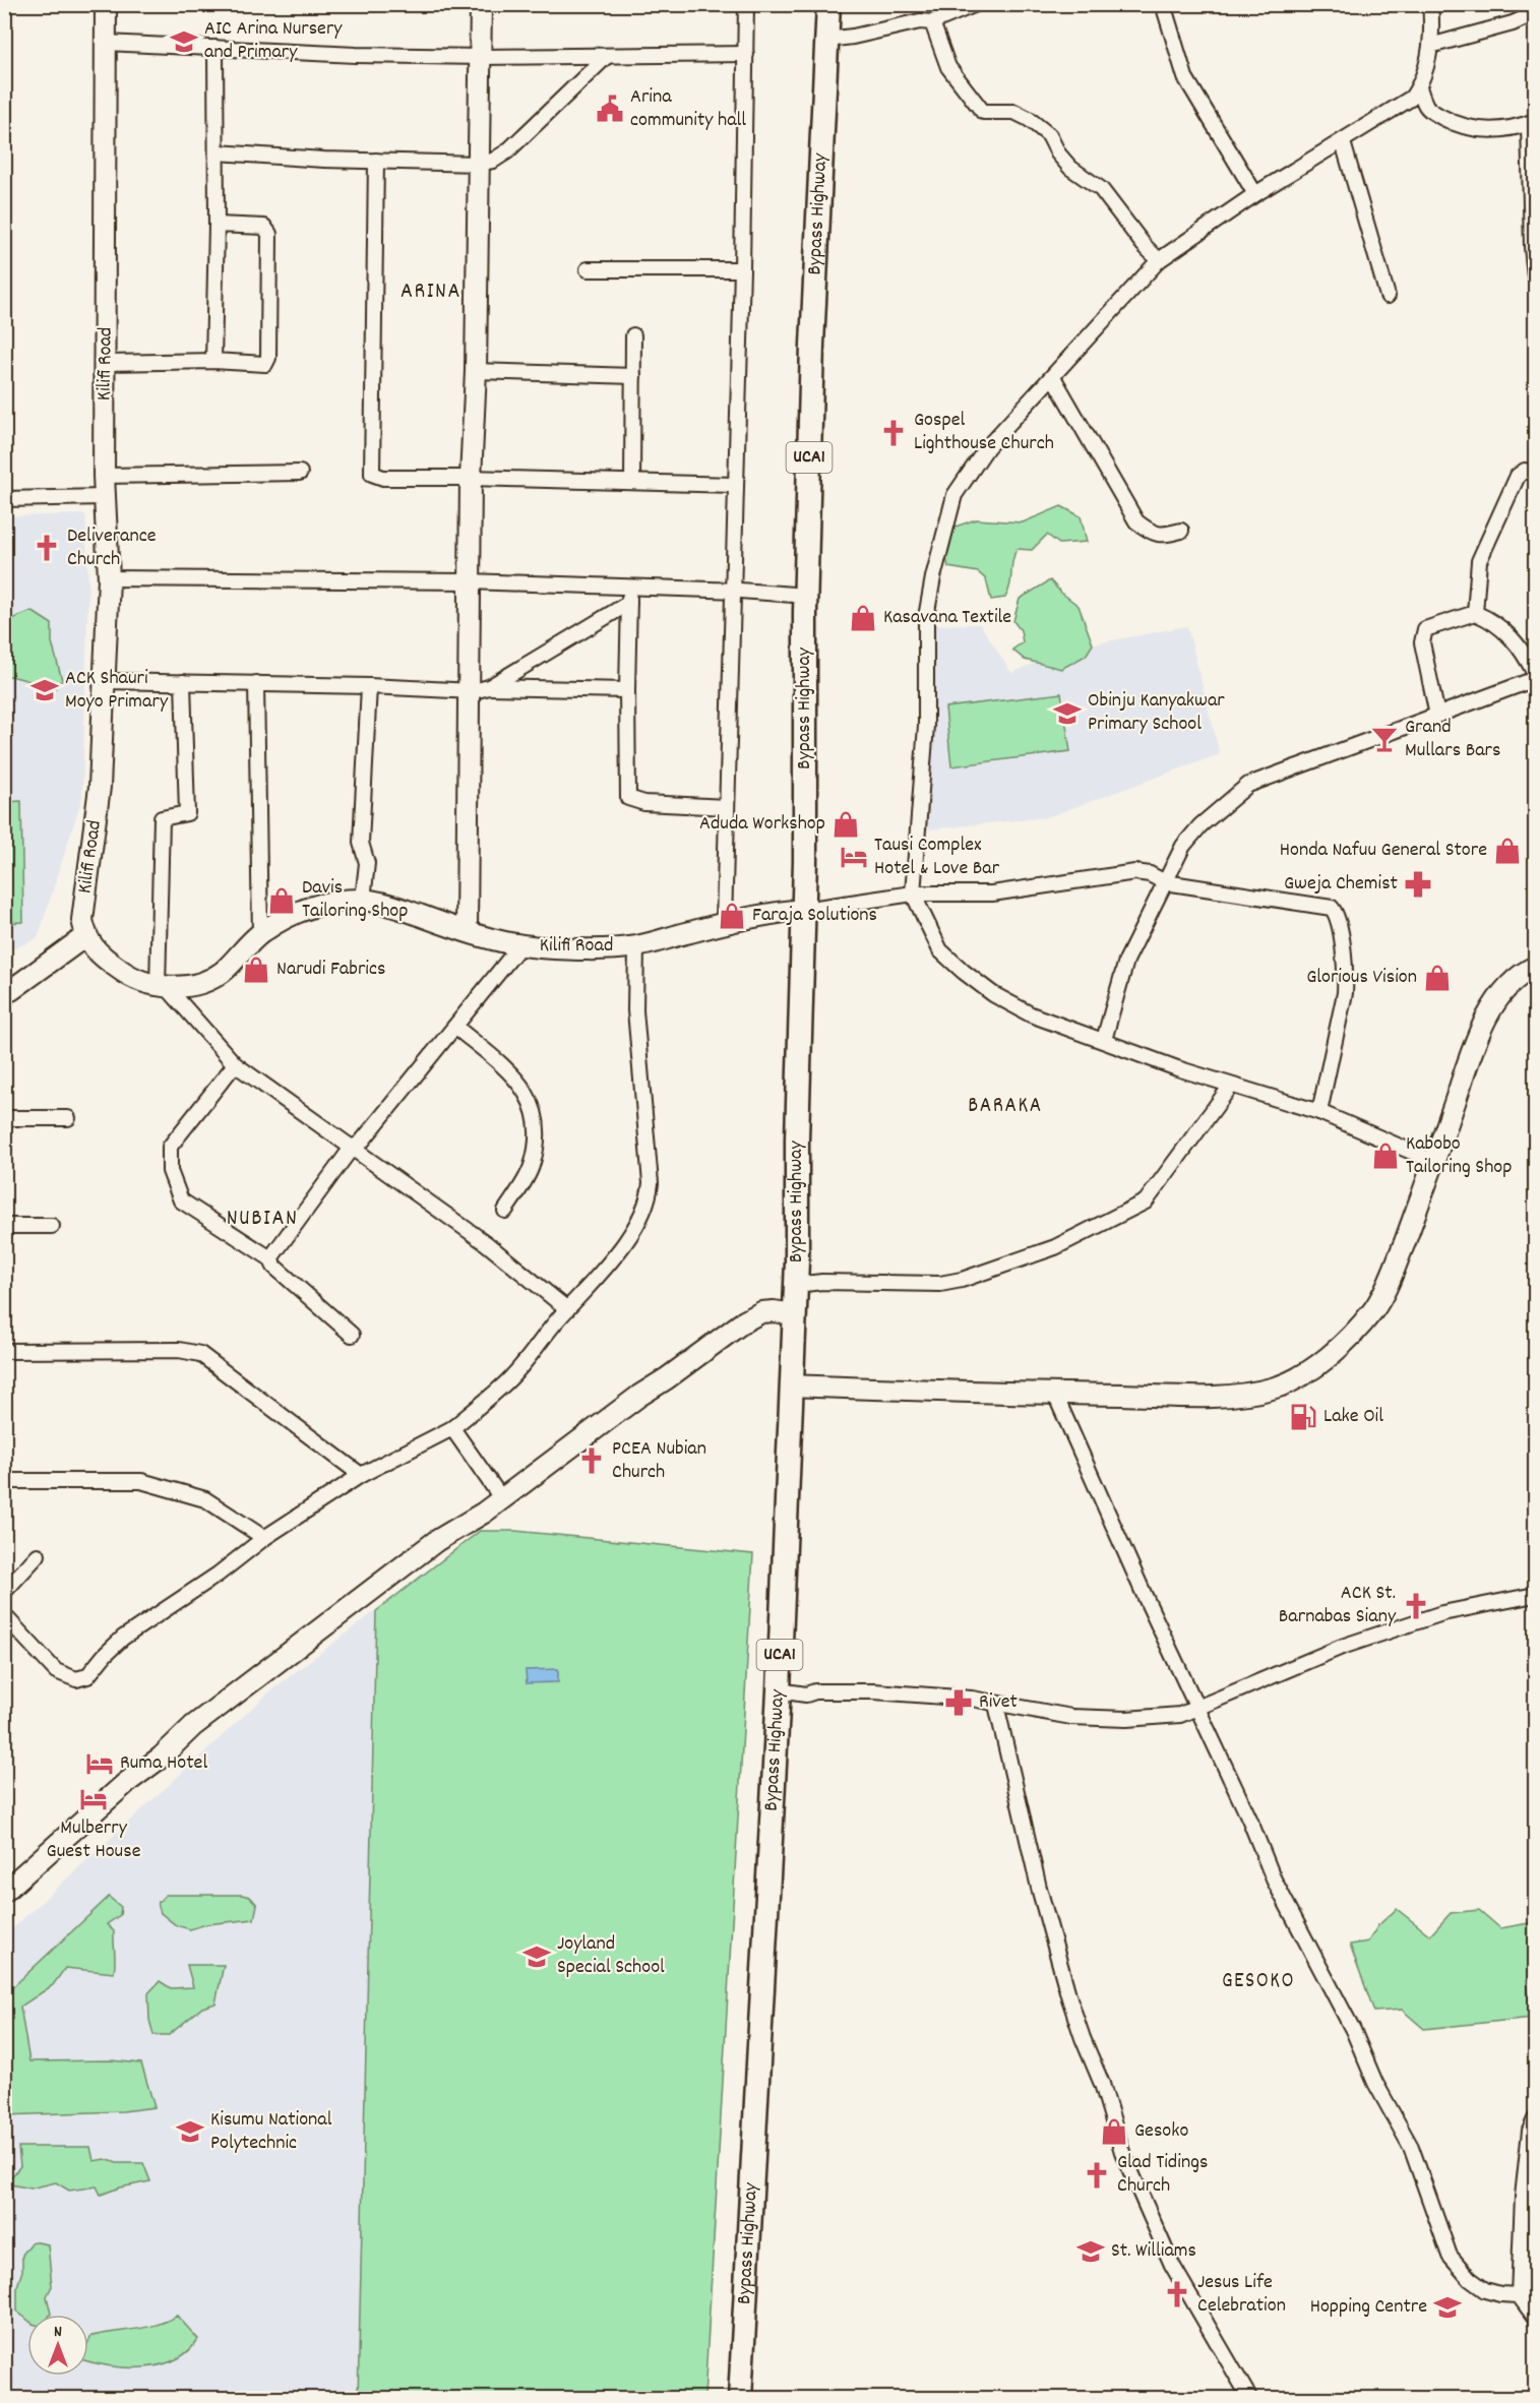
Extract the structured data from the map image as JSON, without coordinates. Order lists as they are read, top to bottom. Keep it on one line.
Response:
{"streets":{"main road":["Bypass Highway","UCA1"],"street":["Kilifi Road"]},"crossings":[["Bypass Highway","Kilifi Road"]],"districts":["ARINA","BARAKA","NUBIAN","GESOKO"],"places":{"school or university":["AIC Arina Nursery and Primary","ACK Shauri Moyo Primary","Obinju Kanyakwar Primary School","Joyland Special School","Kisumu National Polytechnic","St. Williams","Hopping Centre"],"public building":["Arina community hall"],"church":["Gospel Lighthouse Church","Deliverance Church","PCEA Nubian Church","ACK St. Barnabas Siany","Glad Tidings Church","Jesus Life Celebration"],"shop":["Kasavana Textile","Aduda Workshop","Honda Nafuu General Store","Davis Tailoring Shop","Faraja Solutions","Narudi Fabrics","Glorious Vision","Kabobo Tailoring Shop","Gesoko"],"bar":["Grand Mullars Bars"],"hotel":["Tausi Complex Hotel & Love Bar","Ruma Hotel","Mulberry Guest House"],"pharmacy":["Gweja Chemist","Rivet"],"fuel station":["Lake Oil"]},"north":"top"}
